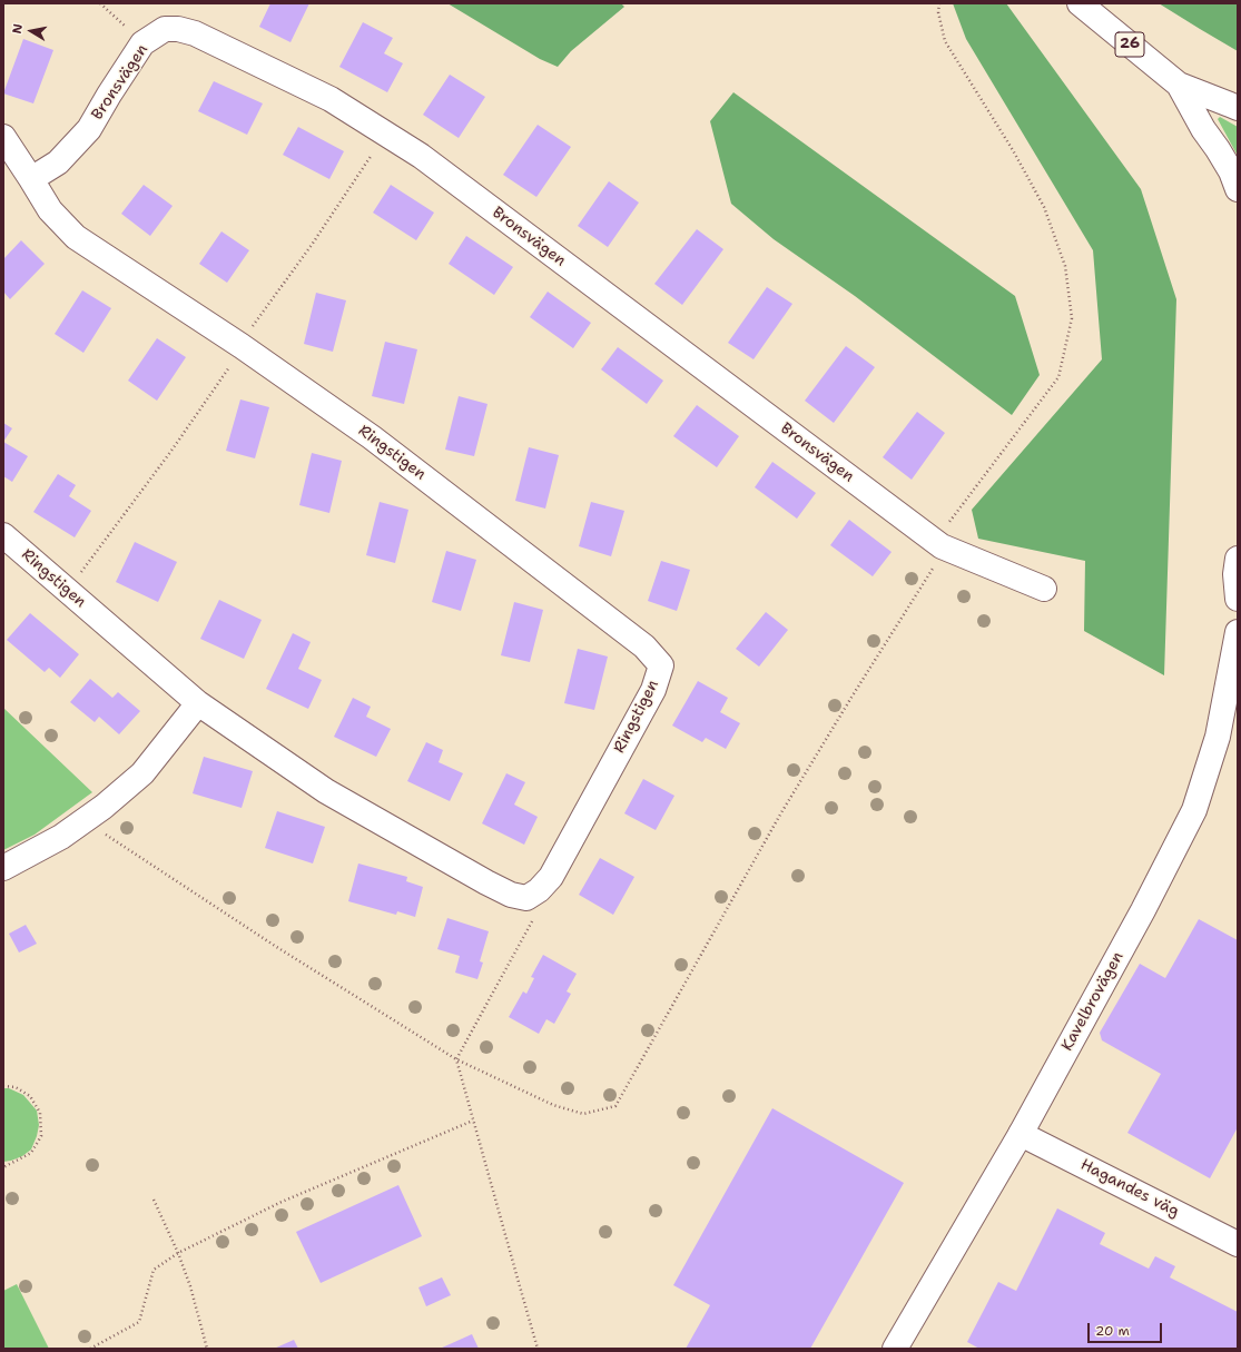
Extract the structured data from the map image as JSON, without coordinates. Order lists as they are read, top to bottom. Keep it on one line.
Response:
{"streets":{"main road":["26","Bronsvägen","Ringstigen","Kavelbrovägen","Hagandes väg"]},"crossings":[["Bronsvägen","Ringstigen"],["Kavelbrovägen","Hagandes väg"]],"scale_bar":"20 m","north":"left"}
